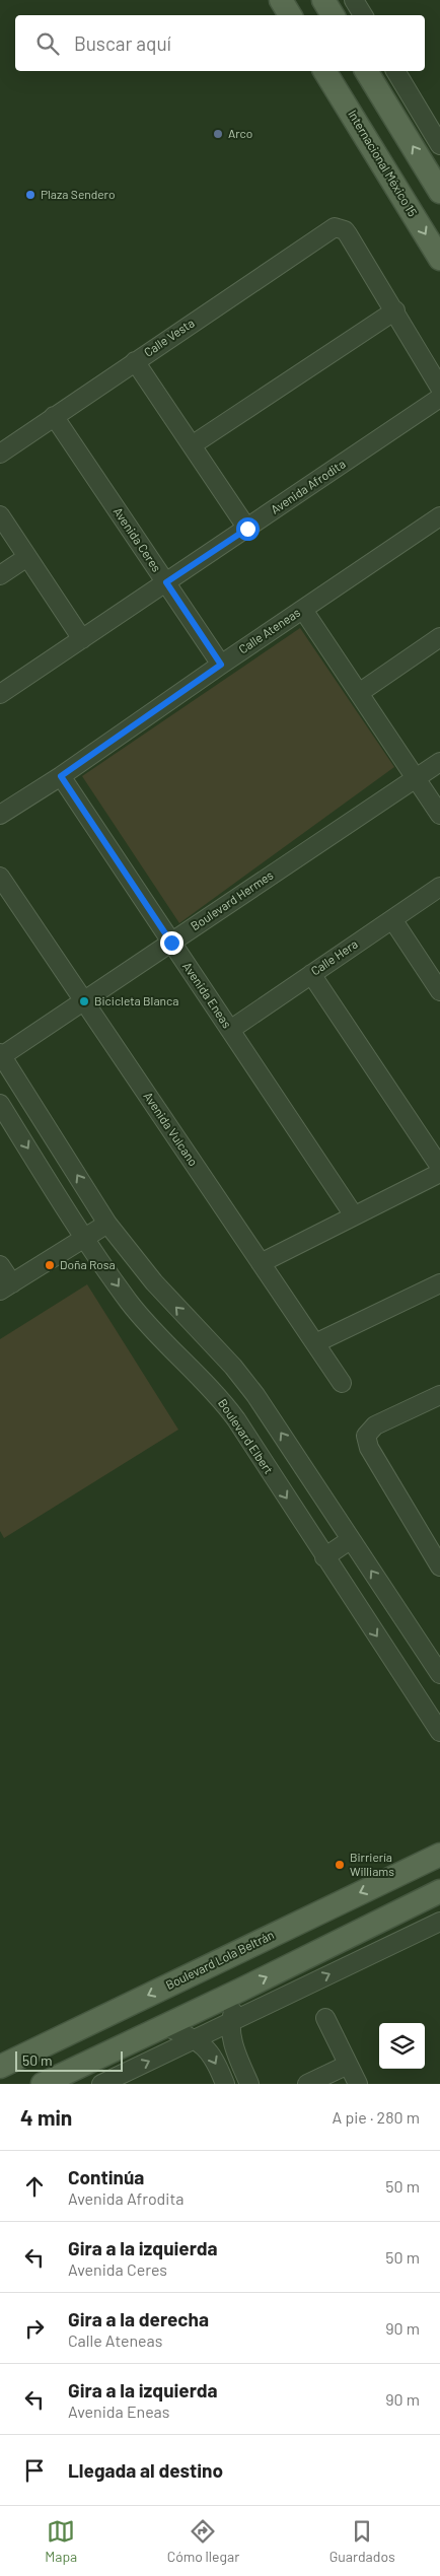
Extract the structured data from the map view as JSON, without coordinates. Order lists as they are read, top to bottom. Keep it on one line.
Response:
{"streets":{"main road":["Internacional México 15","Boulevard Lola Beltrán"],"street":["Calle Vesta","Avenida Afrodita","Avenida Ceres","Calle Ateneas","Boulevard Hermes","Calle Hera","Avenida Eneas","Avenida Vulcano","Boulevard Elbert"]},"crossings":[["Calle Vesta","Avenida Ceres"],["Avenida Afrodita","Avenida Ceres"],["Avenida Ceres","Calle Ateneas"],["Calle Ateneas","Avenida Eneas"],["Boulevard Hermes","Avenida Eneas"],["Boulevard Hermes","Avenida Vulcano"],["Calle Hera","Avenida Eneas"]],"places":["Arco","Plaza Sendero","Bicicleta Blanca","Doña Rosa","Birriería Williams"],"scale_bar":"50 m","page":{"search":"Buscar aquí","scale":"50 m","heading":["4 min","A pie · 280 m"],"list":[["Continúa","Avenida Afrodita","50 m"],["Gira a la izquierda","Avenida Ceres","50 m"],["Gira a la derecha","Calle Ateneas","90 m"],["Gira a la izquierda","Avenida Eneas","90 m"],"Llegada al destino"],"nav":["Mapa","Cómo llegar","Guardados"]}}
